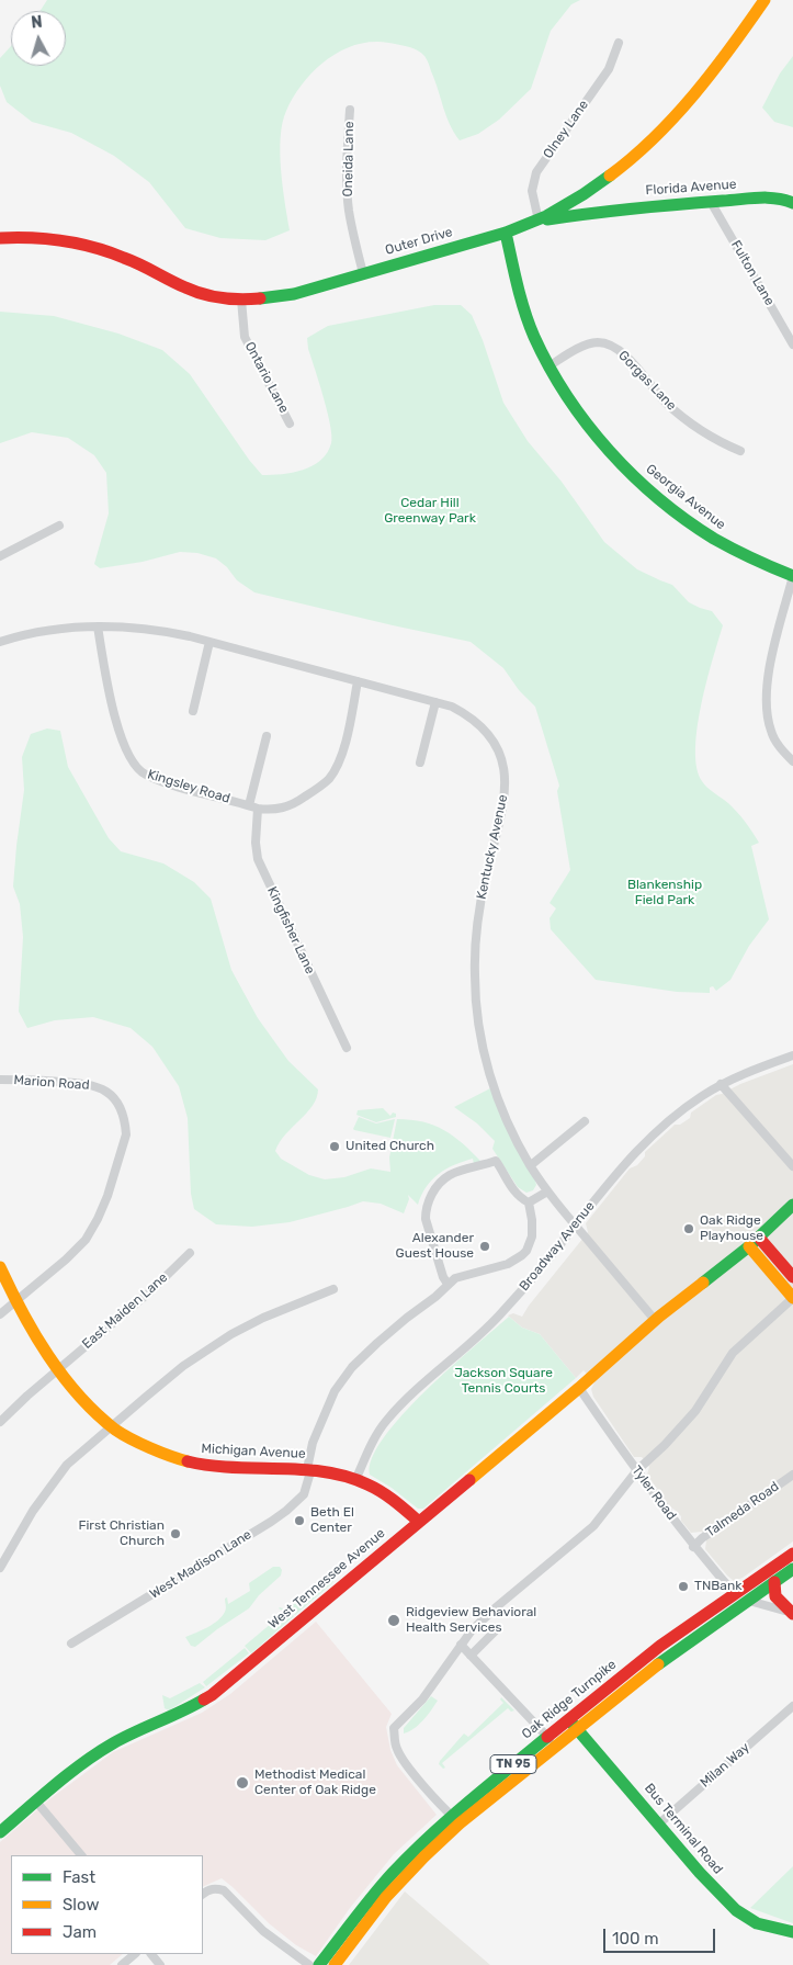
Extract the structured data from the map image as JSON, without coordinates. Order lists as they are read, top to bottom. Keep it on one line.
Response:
{"streets":{"main road":["Florida Avenue","Outer Drive","Georgia Avenue","Michigan Avenue","West Tennessee Avenue","Oak Ridge Turnpike","TN 95","Bus Terminal Road"],"street":["Olney Lane","Oneida Lane","Fulton Lane","Ontario Lane","Gorgas Lane","Kingsley Road","Kentucky Avenue","Kingfisher Lane","Marion Road","Broadway Avenue","East Maiden Lane","Tyler Road","Talmeda Road","West Madison Lane","Milan Way"]},"crossings":[["Olney Lane","Florida Avenue"],["Olney Lane","Outer Drive"],["Oneida Lane","Outer Drive"],["Florida Avenue","Outer Drive"],["Florida Avenue","Fulton Lane"],["Outer Drive","Ontario Lane"],["Outer Drive","Georgia Avenue"],["Gorgas Lane","Georgia Avenue"],["Kingsley Road","Kentucky Avenue"],["Kingsley Road","Kingfisher Lane"],["Kentucky Avenue","Broadway Avenue"],["Kentucky Avenue","West Tennessee Avenue"],["Marion Road","Michigan Avenue"],["Broadway Avenue","Michigan Avenue"],["East Maiden Lane","Michigan Avenue"],["Michigan Avenue","West Madison Lane"],["Michigan Avenue","West Tennessee Avenue"],["Tyler Road","Talmeda Road"],["Tyler Road","West Tennessee Avenue"],["Tyler Road","Oak Ridge Turnpike"],["Oak Ridge Turnpike","Bus Terminal Road"],["Milan Way","Bus Terminal Road"]],"parks":["Cedar Hill Greenway Park","Blankenship Field Park","Jackson Square Tennis Courts"],"places":["United Church","Oak Ridge Playhouse","Alexander Guest House","Beth El Center","First Christian Church","TNBank","Ridgeview Behavioral Health Services","Methodist Medical Center of Oak Ridge"],"legend":["Fast","Slow","Jam"],"scale_bar":"100 m","north":"top"}
